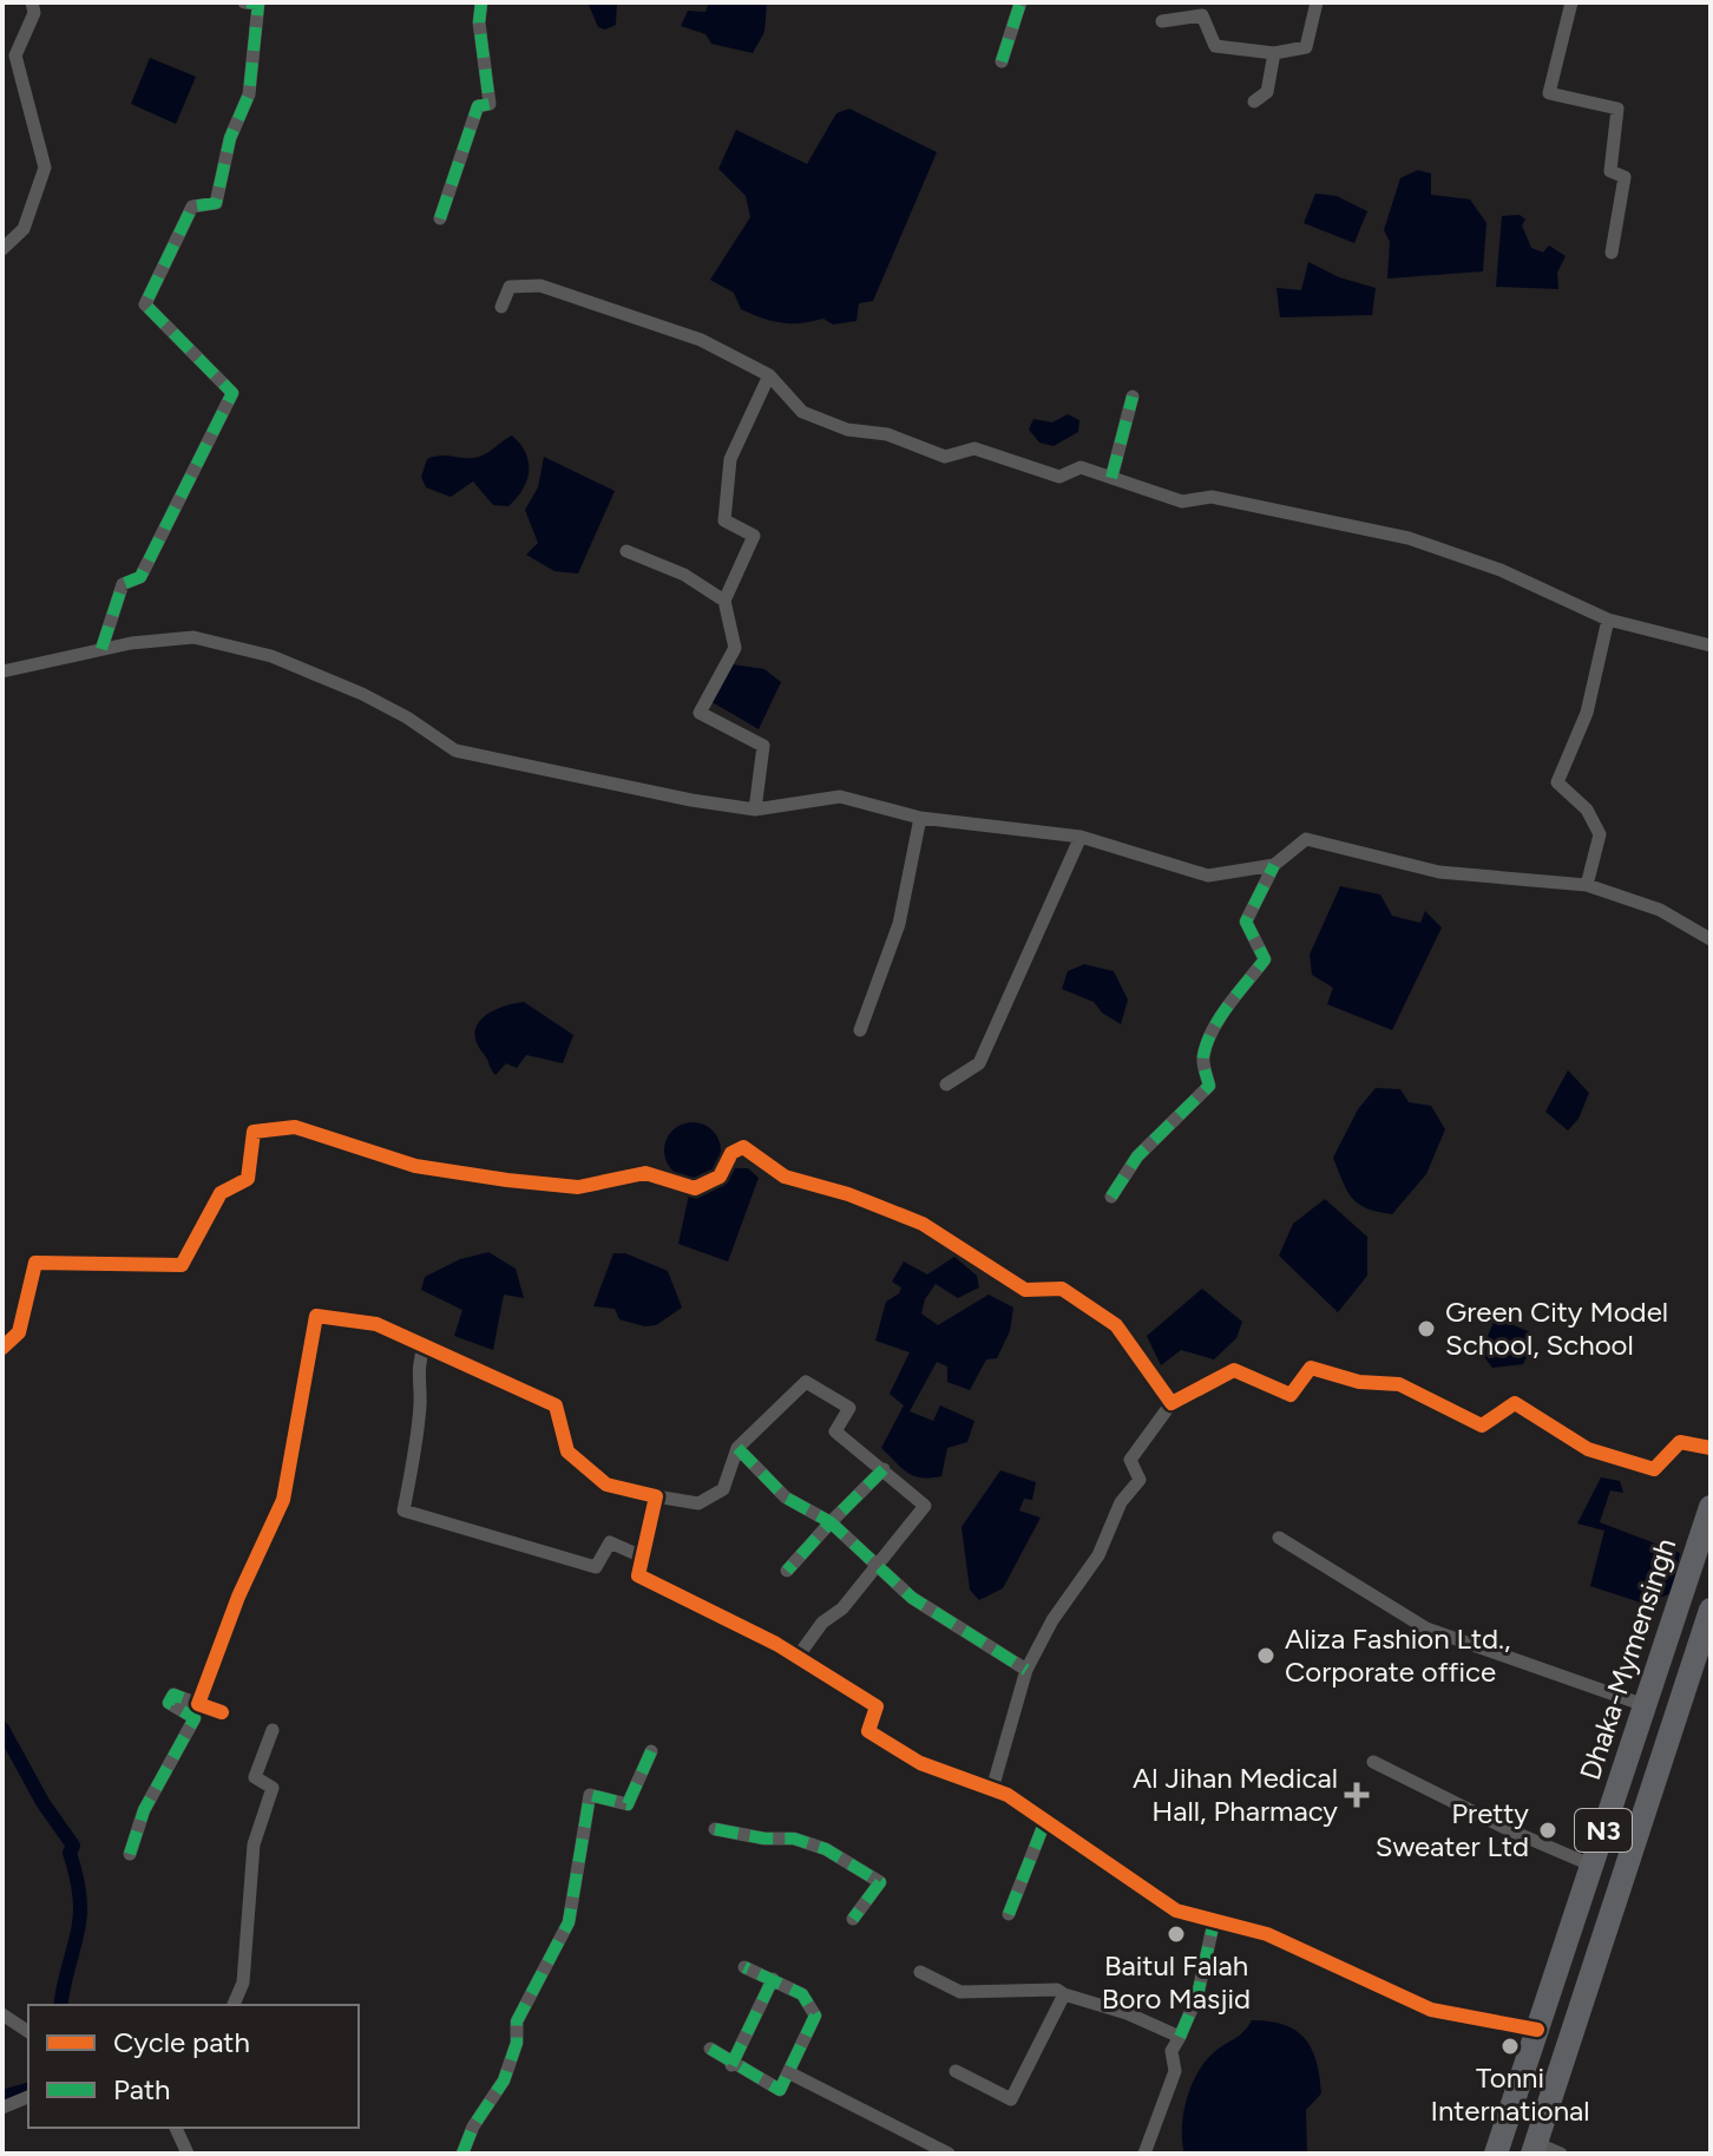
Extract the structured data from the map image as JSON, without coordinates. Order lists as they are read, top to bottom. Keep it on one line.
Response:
{"streets":{"highway":["Dhaka-Mymensingh","N3"]},"places":{"other":["Green City Model School, School","Aliza Fashion Ltd., Corporate office","Pretty Sweater Ltd","Baitul Falah Boro Masjid","Tonni International"],"health":["Al Jihan Medical Hall, Pharmacy"]},"legend":["Cycle path","Path"]}
